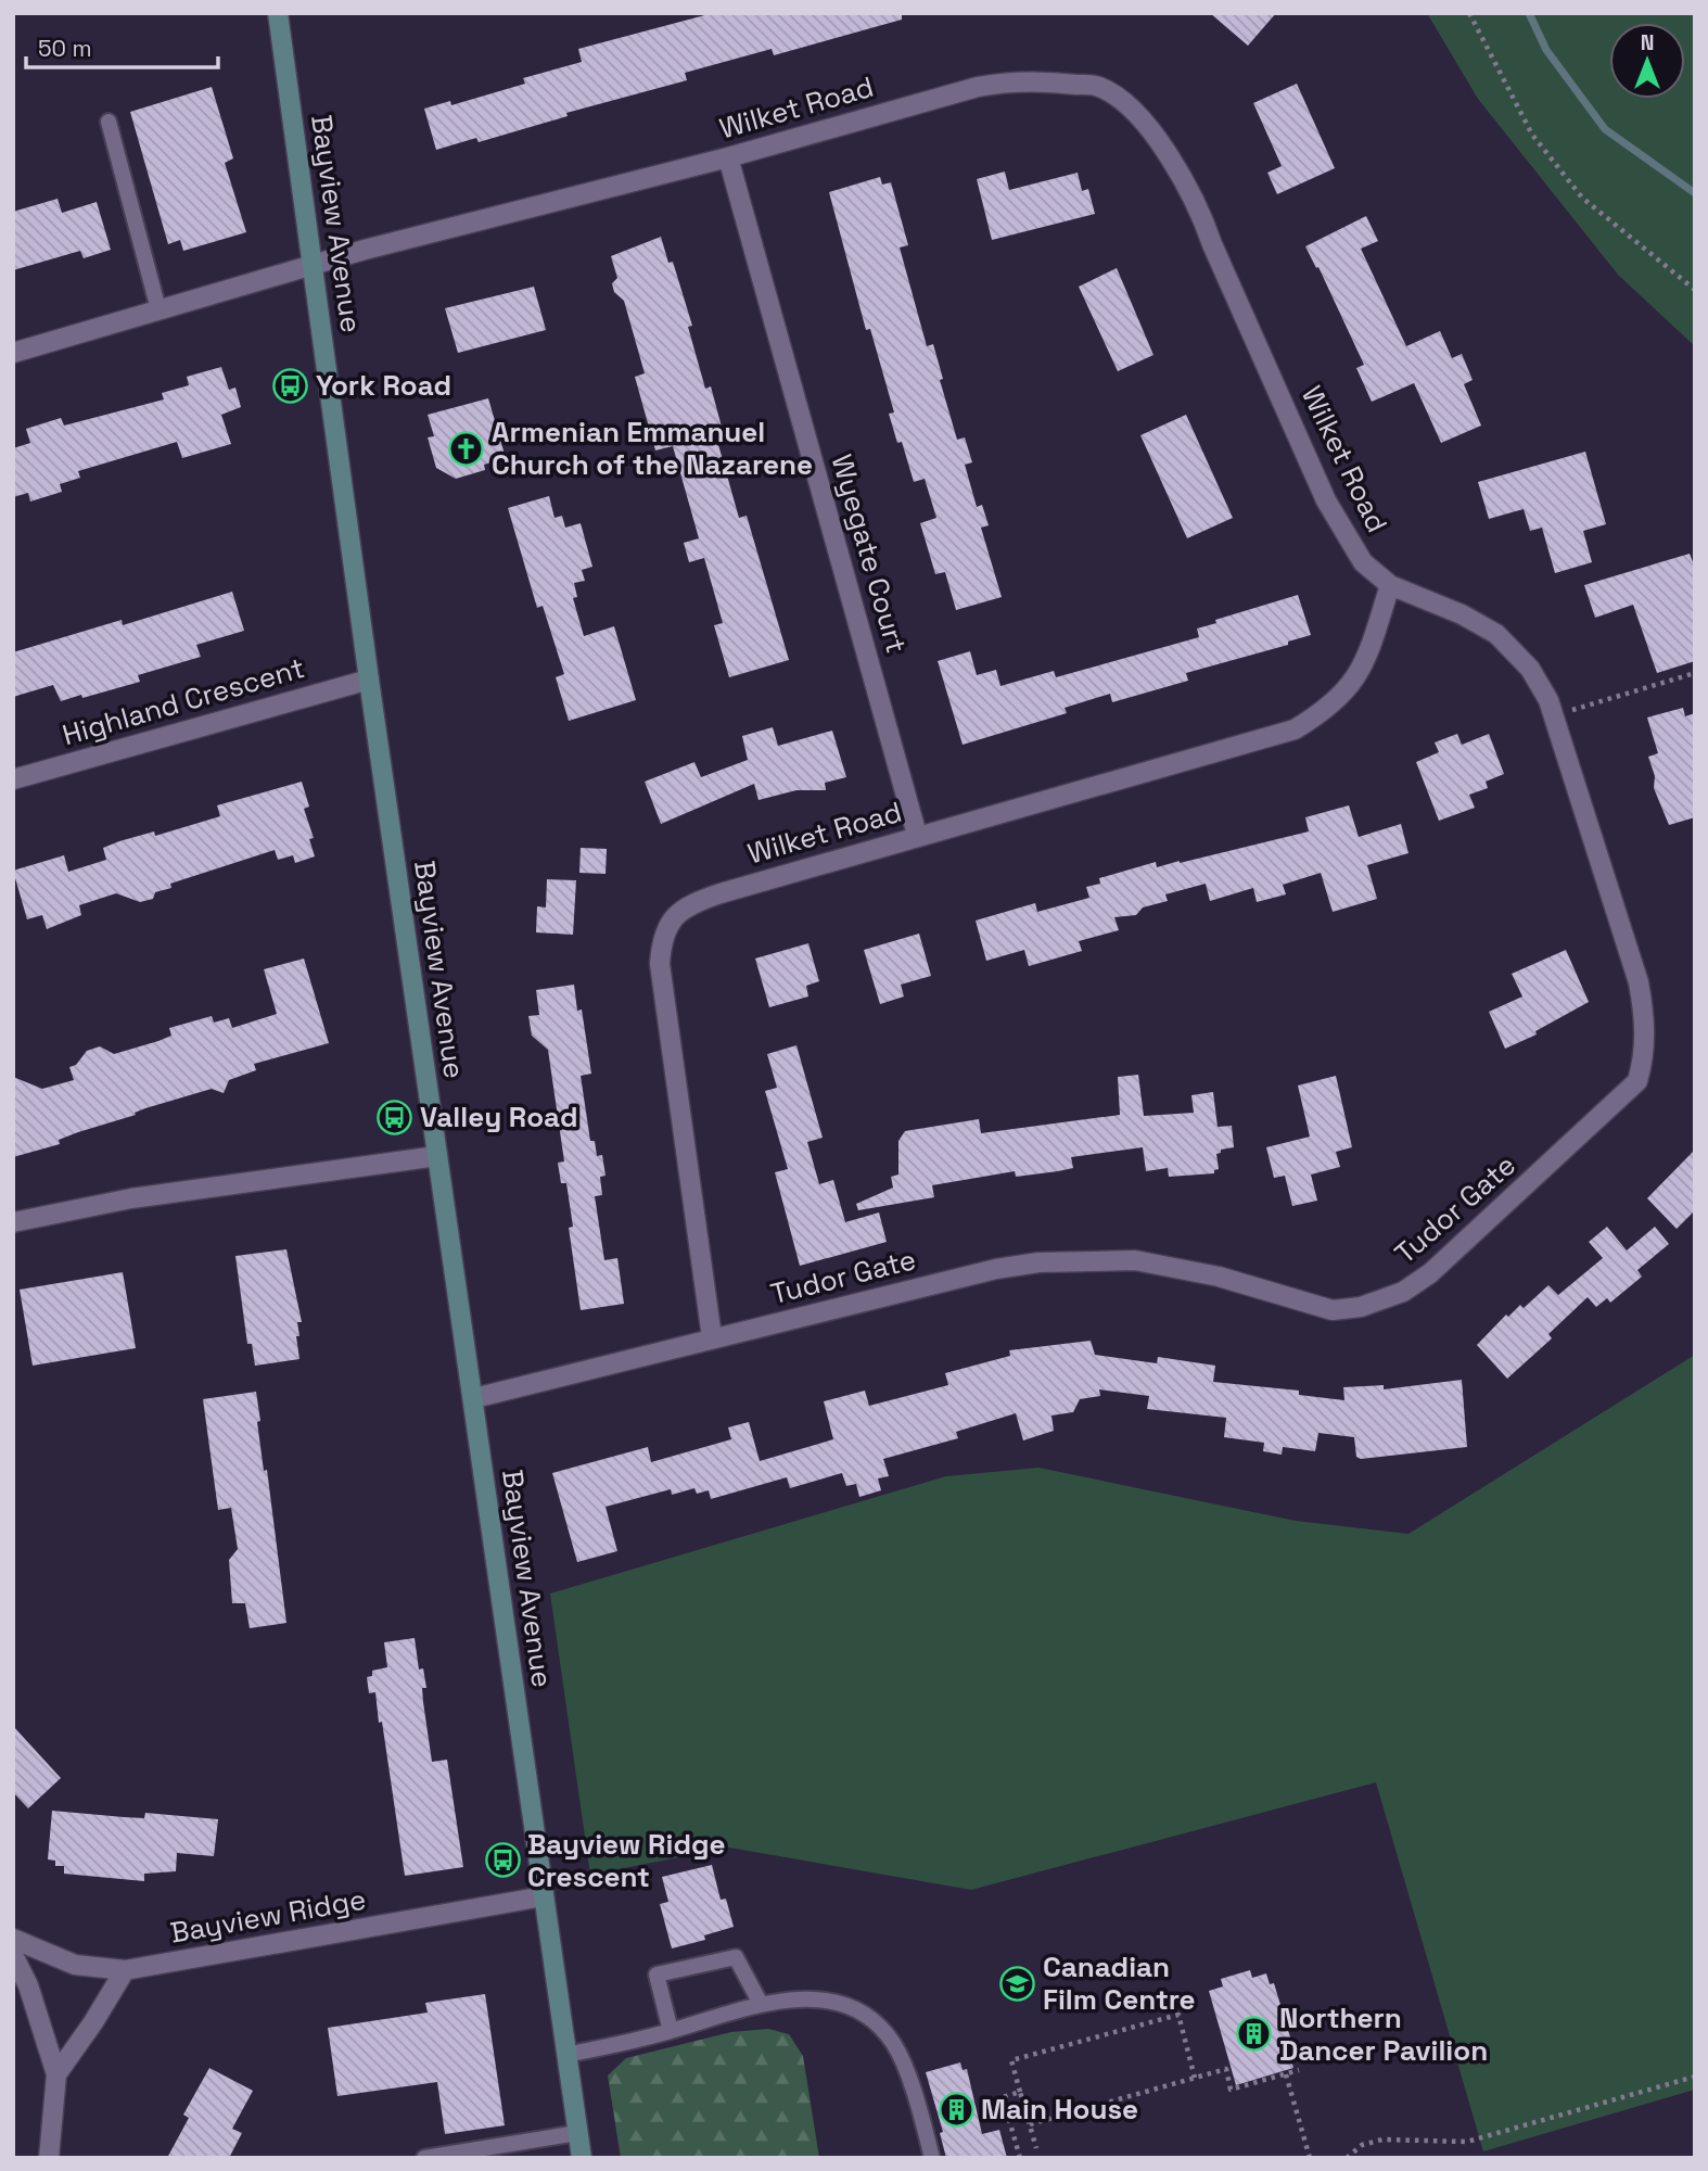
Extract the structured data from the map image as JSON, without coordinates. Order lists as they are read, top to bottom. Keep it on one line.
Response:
{"streets":{"main road":["Bayview Avenue"],"street":["Wilket Road","Wyegate Court","Highland Crescent","Tudor Gate","Bayview Ridge"]},"crossings":[["Wilket Road","Bayview Avenue"],["Wilket Road","Wyegate Court"],["Wilket Road","Tudor Gate"],["Bayview Avenue","Highland Crescent"],["Bayview Avenue","Tudor Gate"],["Bayview Avenue","Bayview Ridge"]],"places":{"bus stop":["York Road","Valley Road","Bayview Ridge Crescent"],"church":["Armenian Emmanuel Church of the Nazarene"],"school or university":["Canadian Film Centre"],"building":["Northern Dancer Pavilion","Main House"]},"scale_bar":"50 m","north":"top"}
